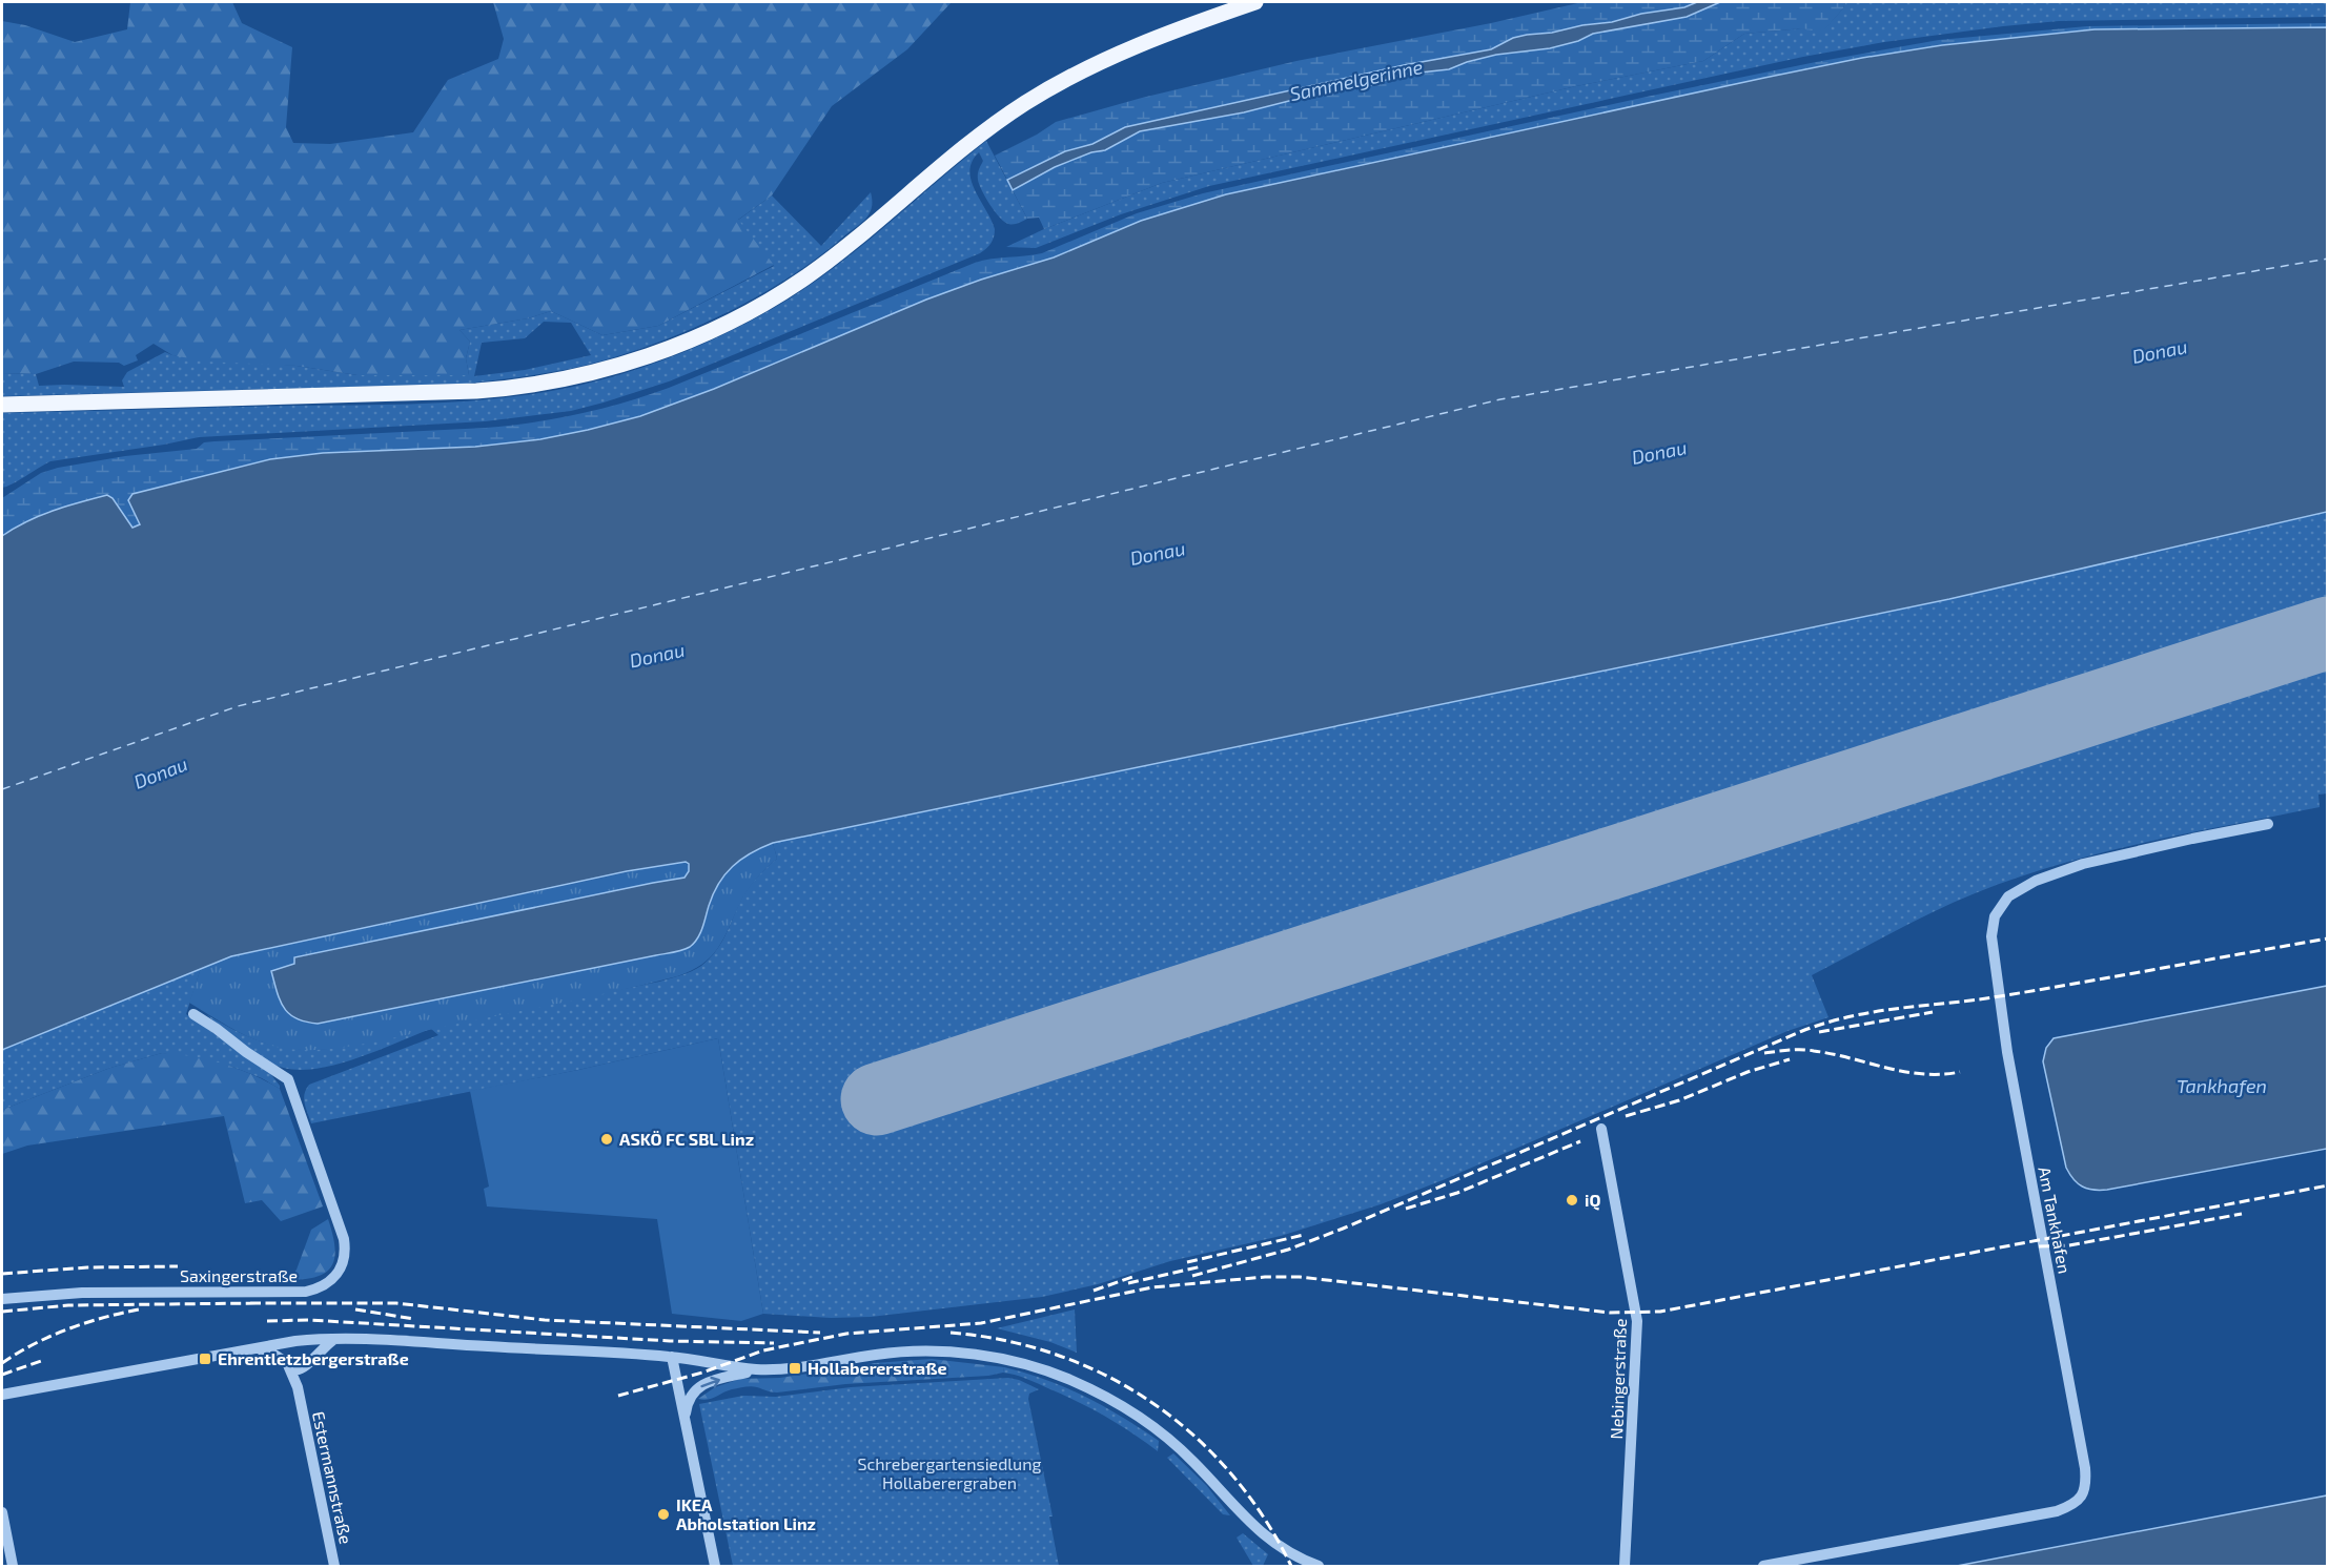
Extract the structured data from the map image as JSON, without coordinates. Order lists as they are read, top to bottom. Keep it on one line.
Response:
{"streets":{"street":["Am Tankhafen","Saxingerstraße","Nebingerstraße","Estermannstraße"]},"water":["Sammelgerinne","Donau","Tankhafen"],"parks":["Schrebergartensiedlung Hollaberergraben"],"places":{"other":["ASKÖ FC SBL Linz","iQ","IKEA Abholstation Linz"],"transit":["Ehrentletzbergerstraße","Hollabererstraße"]}}
